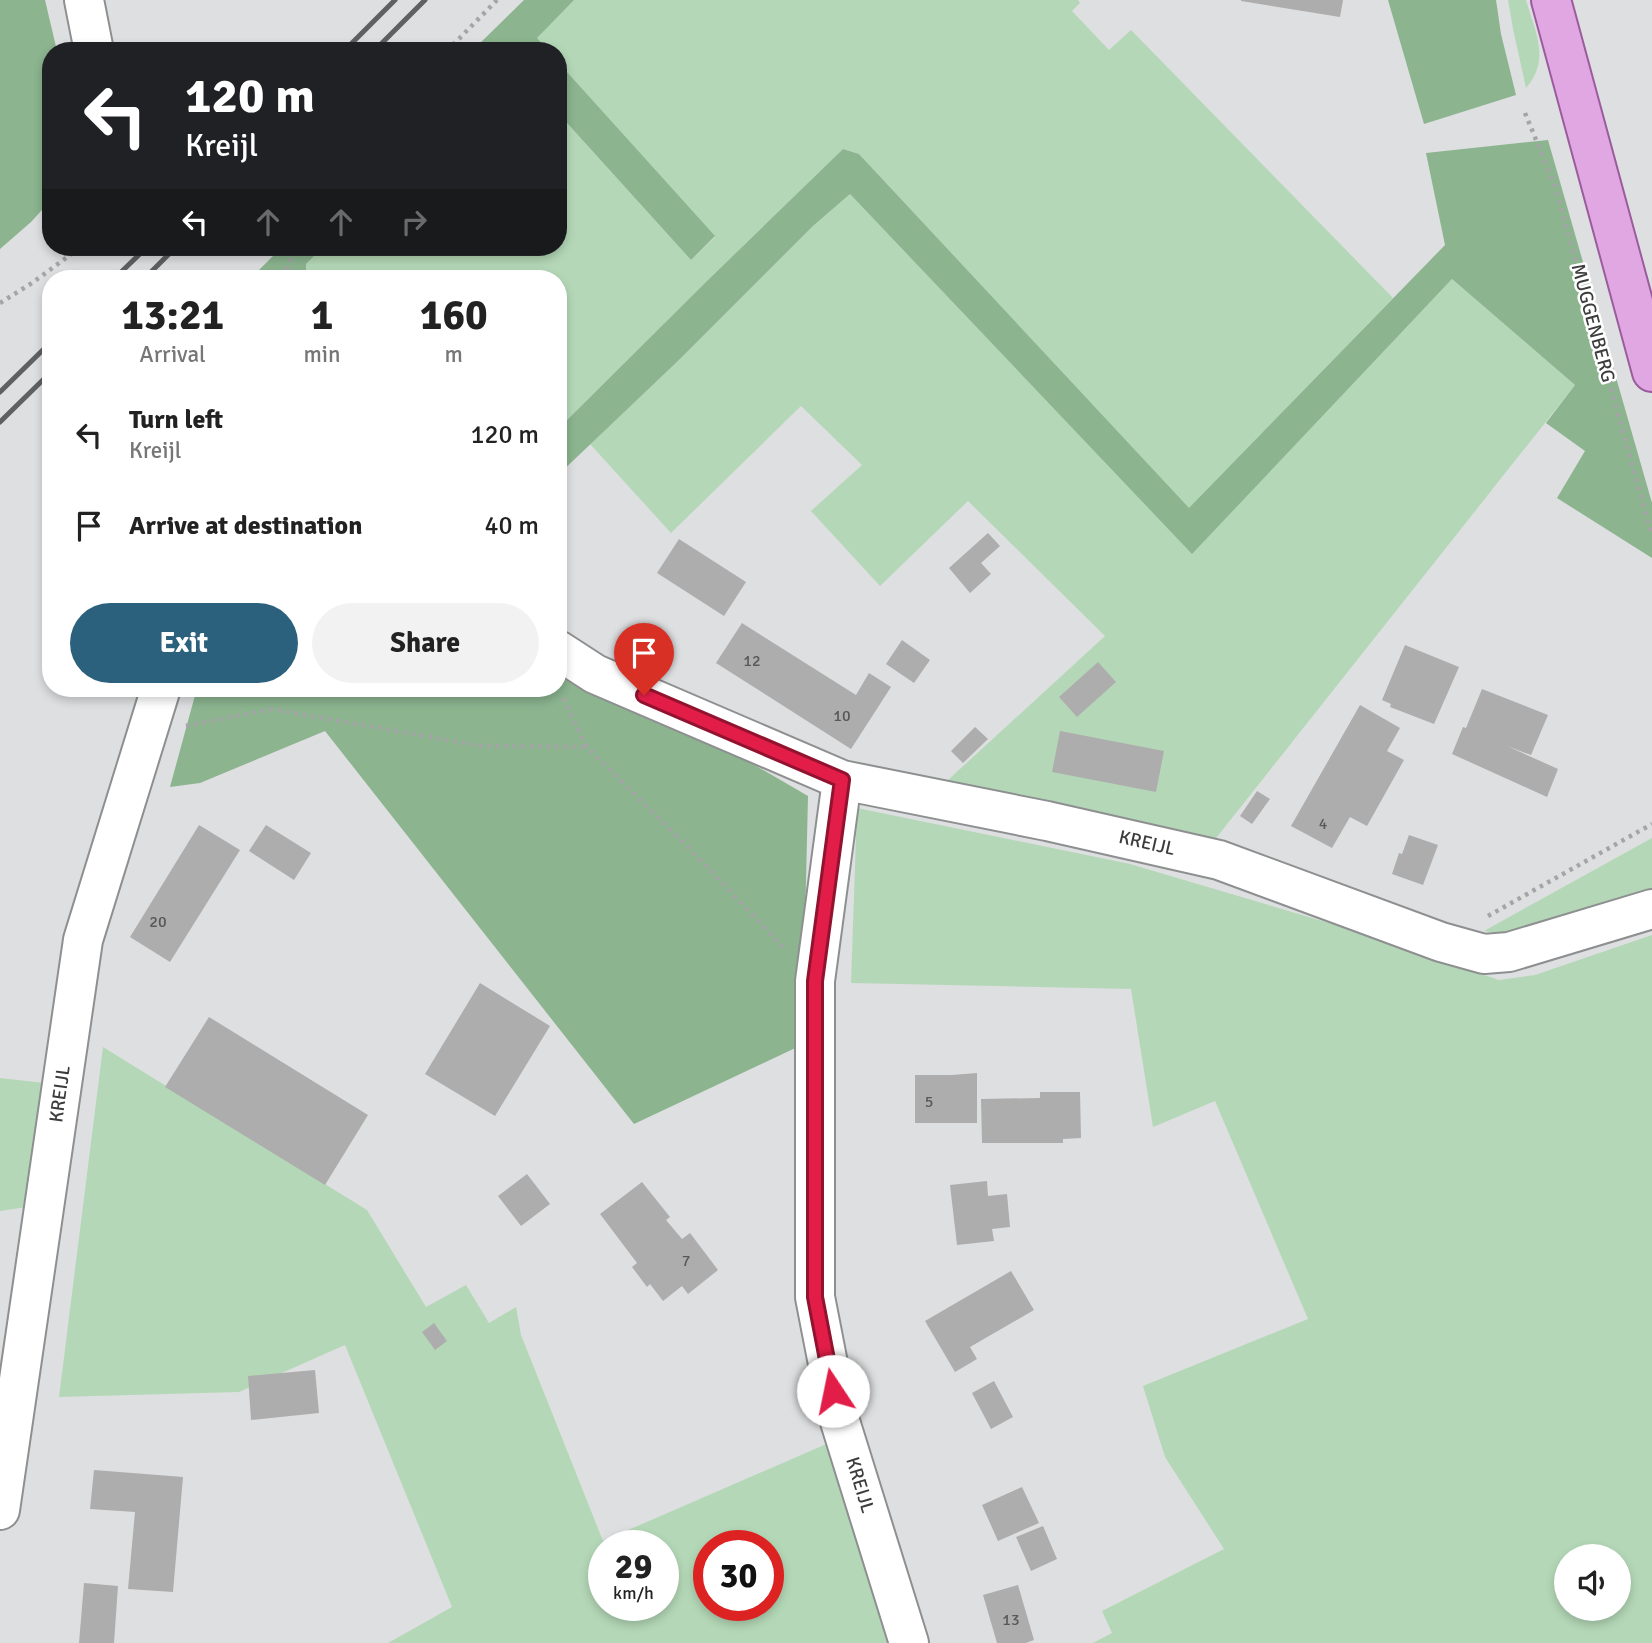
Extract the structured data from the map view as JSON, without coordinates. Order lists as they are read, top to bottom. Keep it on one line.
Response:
{"streets":{"street":["KREIJL"],"path":["MUGGENBERG"]},"house_numbers":["12","10","4","20","5","7","13"],"page":{"turn":["120 m","Kreijl"],"eta":["13:21","Arrival","1","min","160","m"],"list":[{"name":"Turn left","note":"Kreijl","value":"120 m"},{"name":"Arrive at destination","value":"40 m"}],"buttons":["Exit","Share"],"speed":"29 km/h","limit":"30"}}
